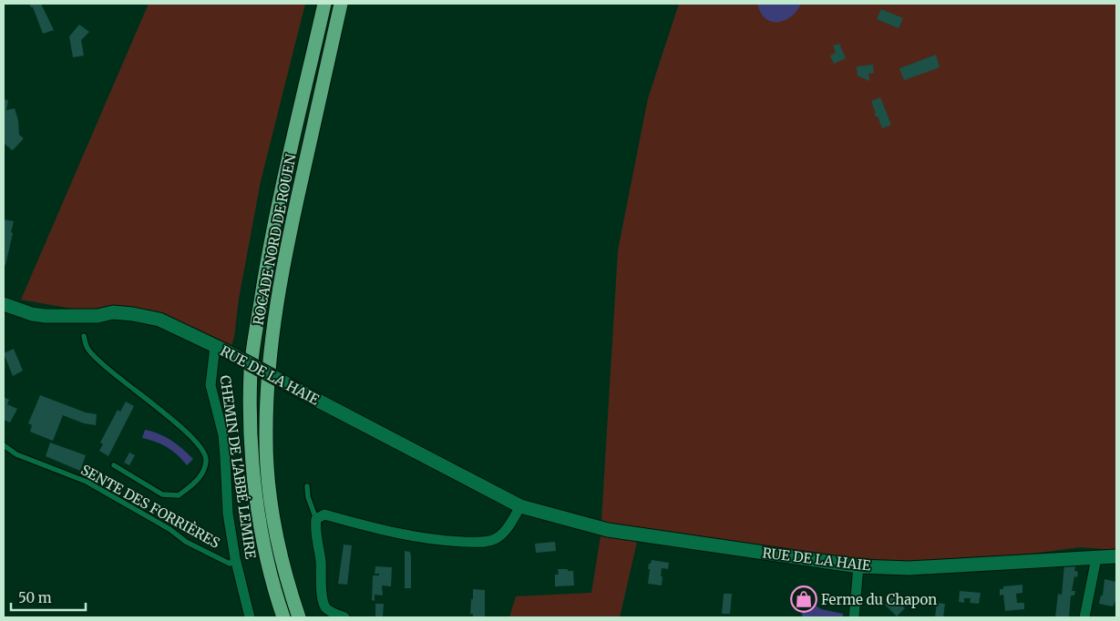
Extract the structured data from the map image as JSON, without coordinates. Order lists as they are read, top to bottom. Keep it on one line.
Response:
{"streets":{"highway":["ROCADE NORD DE ROUEN"],"street":["RUE DE LA HAIE","CHEMIN DE L'ABBÉ LEMIRE"],"lane":["SENTE DES FORRIÈRES"]},"crossings":[["RUE DE LA HAIE","CHEMIN DE L'ABBÉ LEMIRE"],["CHEMIN DE L'ABBÉ LEMIRE","SENTE DES FORRIÈRES"]],"places":{"shop":["Ferme du Chapon"]},"scale_bar":"50 m"}
